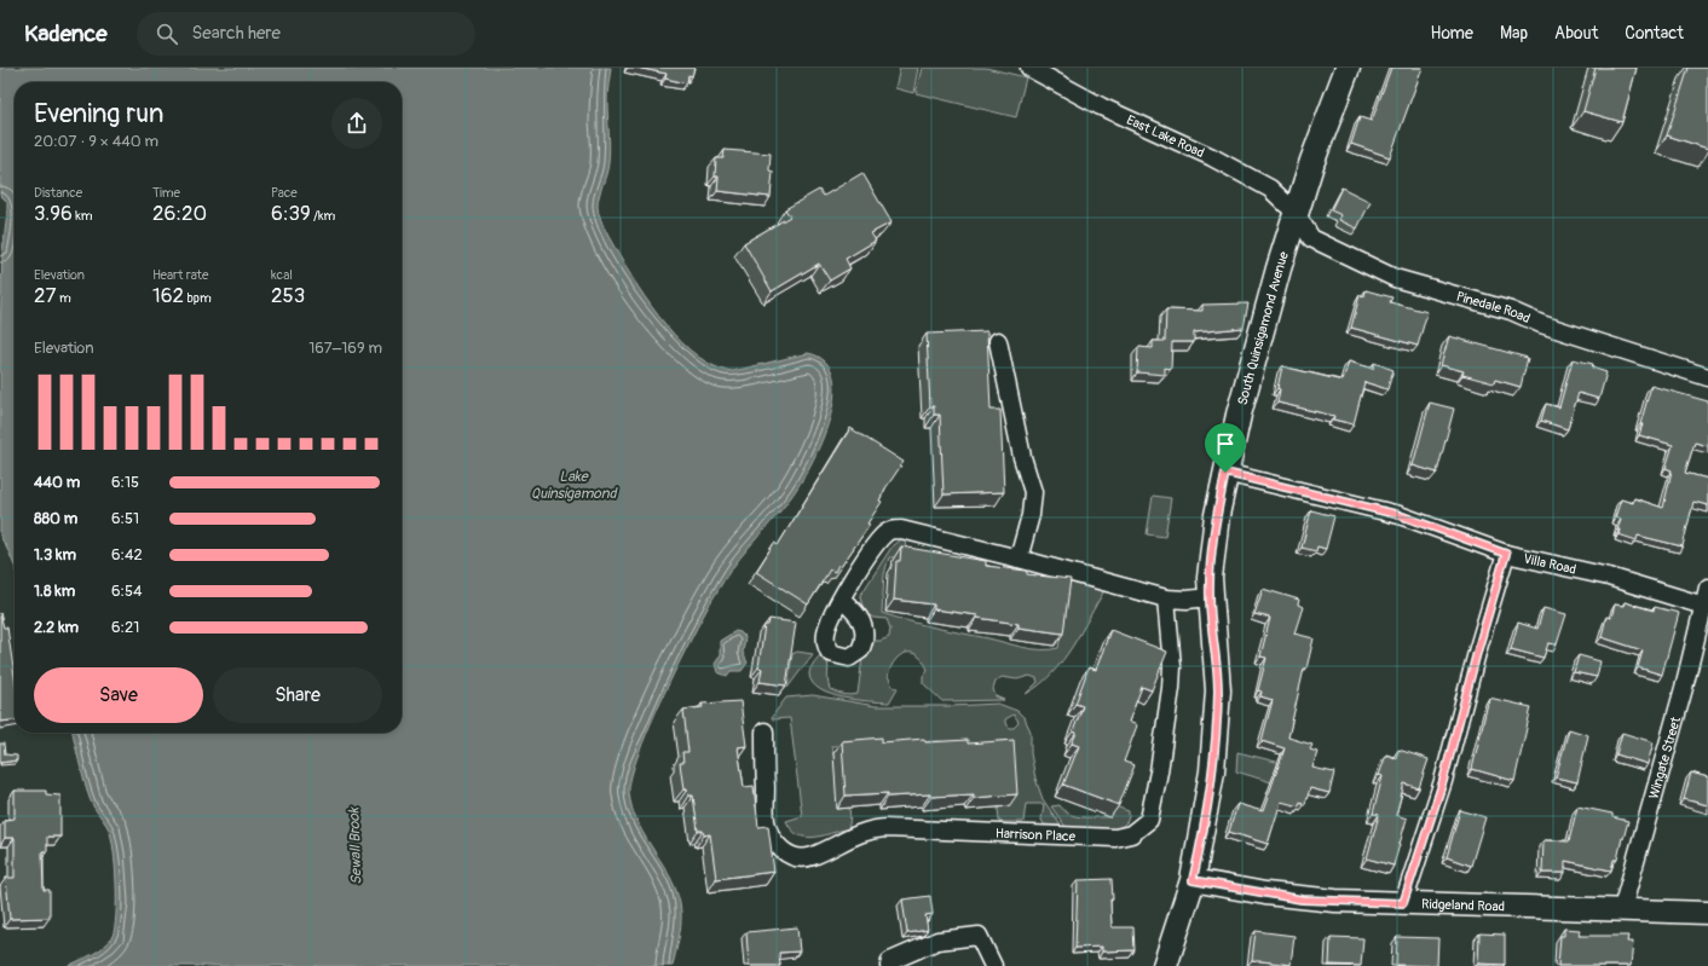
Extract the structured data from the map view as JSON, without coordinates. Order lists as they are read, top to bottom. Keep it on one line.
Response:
{"streets":{"main road":["South Quinsigamond Avenue"],"street":["East Lake Road","Pinedale Road","Villa Road","Wingate Street","Harrison Place","Ridgeland Road"]},"crossings":[["East Lake Road","Pinedale Road"],["East Lake Road","South Quinsigamond Avenue"],["Pinedale Road","South Quinsigamond Avenue"],["South Quinsigamond Avenue","Villa Road"],["South Quinsigamond Avenue","Ridgeland Road"],["Villa Road","Wingate Street"],["Wingate Street","Ridgeland Road"]],"water":["Lake Quinsigamond","Sewall Brook"],"page":{"header":"Kadence","search":"Search here","nav":["Home","Map","About","Contact"],"heading":["Evening run","20:07 · 9 × 440 m"],"stats":[["Distance","3.96 km"],["Time","26:20"],["Pace","6:39 /km"],["Elevation","27 m"],["Heart rate","162 bpm"],["kcal","253"]],"chart":["Elevation","167–169 m"],"list":[{"name":"440 m","note":"6:15"},{"name":"880 m","note":"6:51"},{"name":"1.3 km","note":"6:42"},{"name":"1.8 km","note":"6:54"},{"name":"2.2 km","note":"6:21"}],"buttons":["Save","Share"]}}
